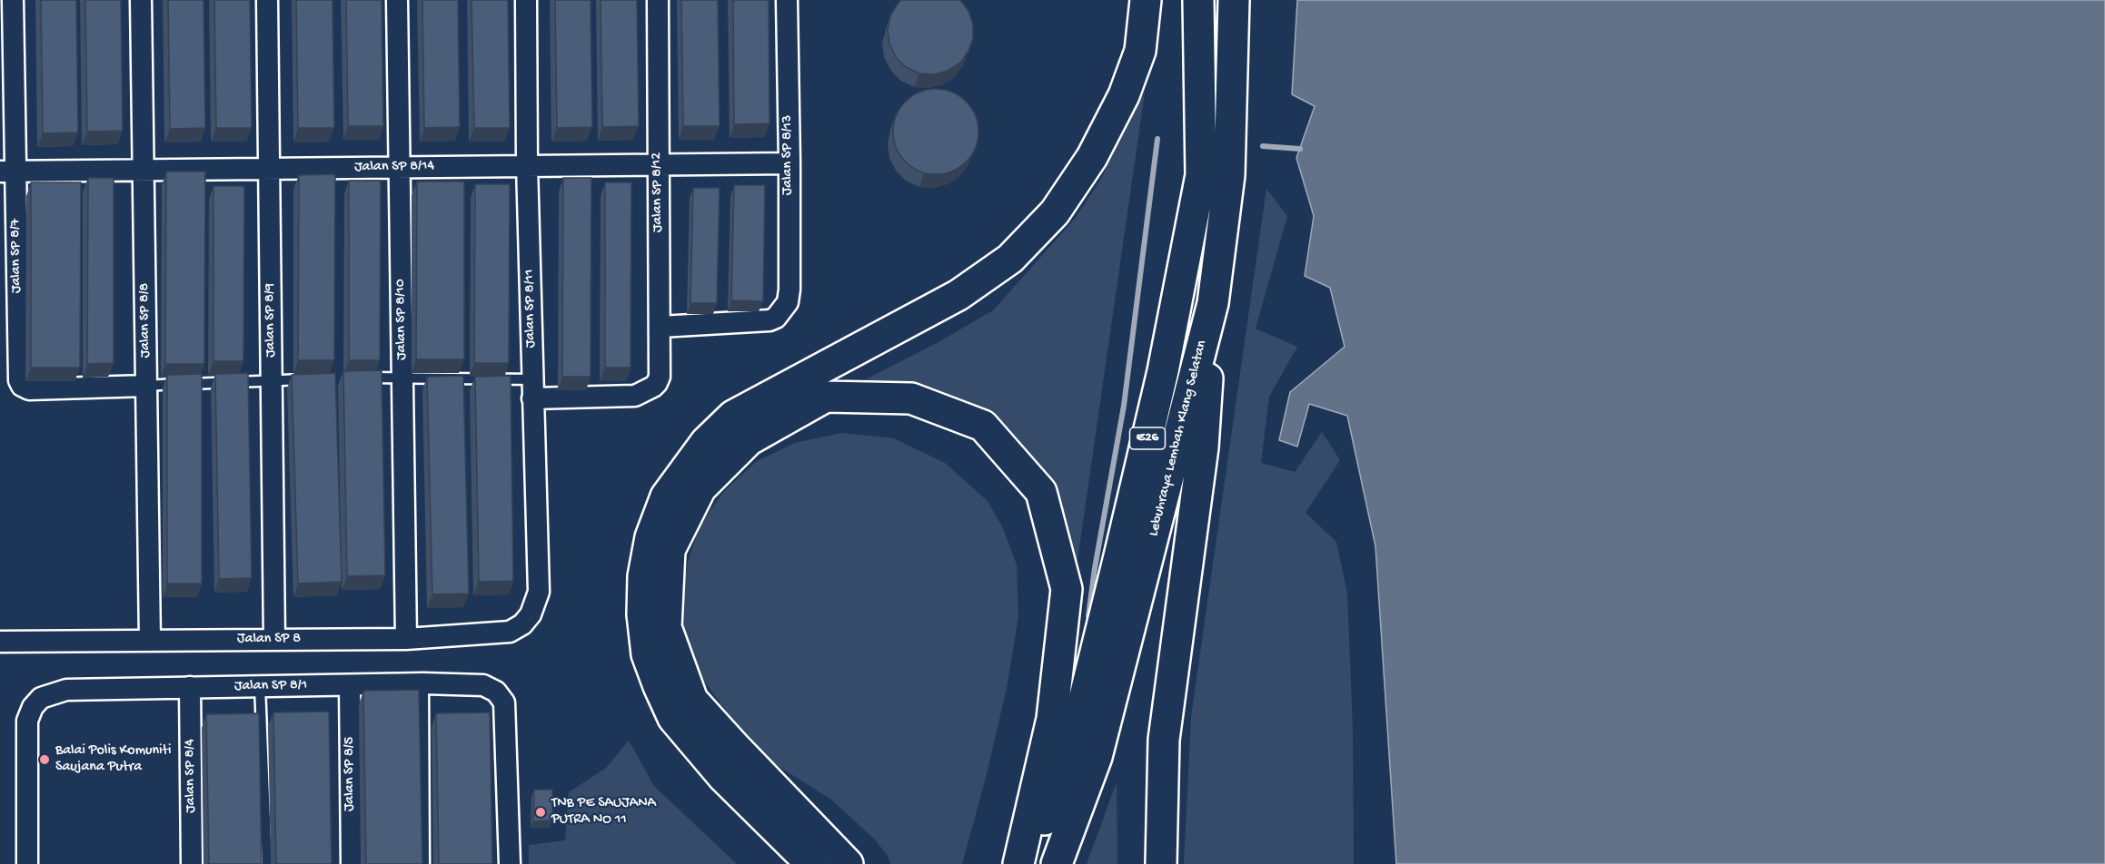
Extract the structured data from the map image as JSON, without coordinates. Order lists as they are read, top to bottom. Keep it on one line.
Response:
{"streets":{"highway":["E26","Lebuhraya Lembah Klang Selatan"],"street":["Jalan SP 8/13","Jalan SP 8/14","Jalan SP 8/12","Jalan SP 8/7","Jalan SP 8/11","Jalan SP 8/10","Jalan SP 8/8","Jalan SP 8/9","Jalan SP 8","Jalan SP 8/1","Jalan SP 8/5","Jalan SP 8/4"]},"crossings":[["Jalan SP 8/13","Jalan SP 8/14"],["Jalan SP 8/13","Jalan SP 8/12"],["Jalan SP 8/14","Jalan SP 8/12"],["Jalan SP 8/14","Jalan SP 8/7"],["Jalan SP 8/14","Jalan SP 8/11"],["Jalan SP 8/14","Jalan SP 8/10"],["Jalan SP 8/14","Jalan SP 8/8"],["Jalan SP 8/14","Jalan SP 8/9"],["Jalan SP 8/12","Jalan SP 8/11"],["Jalan SP 8/7","Jalan SP 8/8"],["Jalan SP 8/11","Jalan SP 8"],["Jalan SP 8/10","Jalan SP 8"],["Jalan SP 8/8","Jalan SP 8"],["Jalan SP 8/9","Jalan SP 8"],["Jalan SP 8/1","Jalan SP 8/5"],["Jalan SP 8/1","Jalan SP 8/4"]],"places":["Balai Polis Komuniti Saujana Putra","TNB PE SAUJANA PUTRA NO 11"]}
